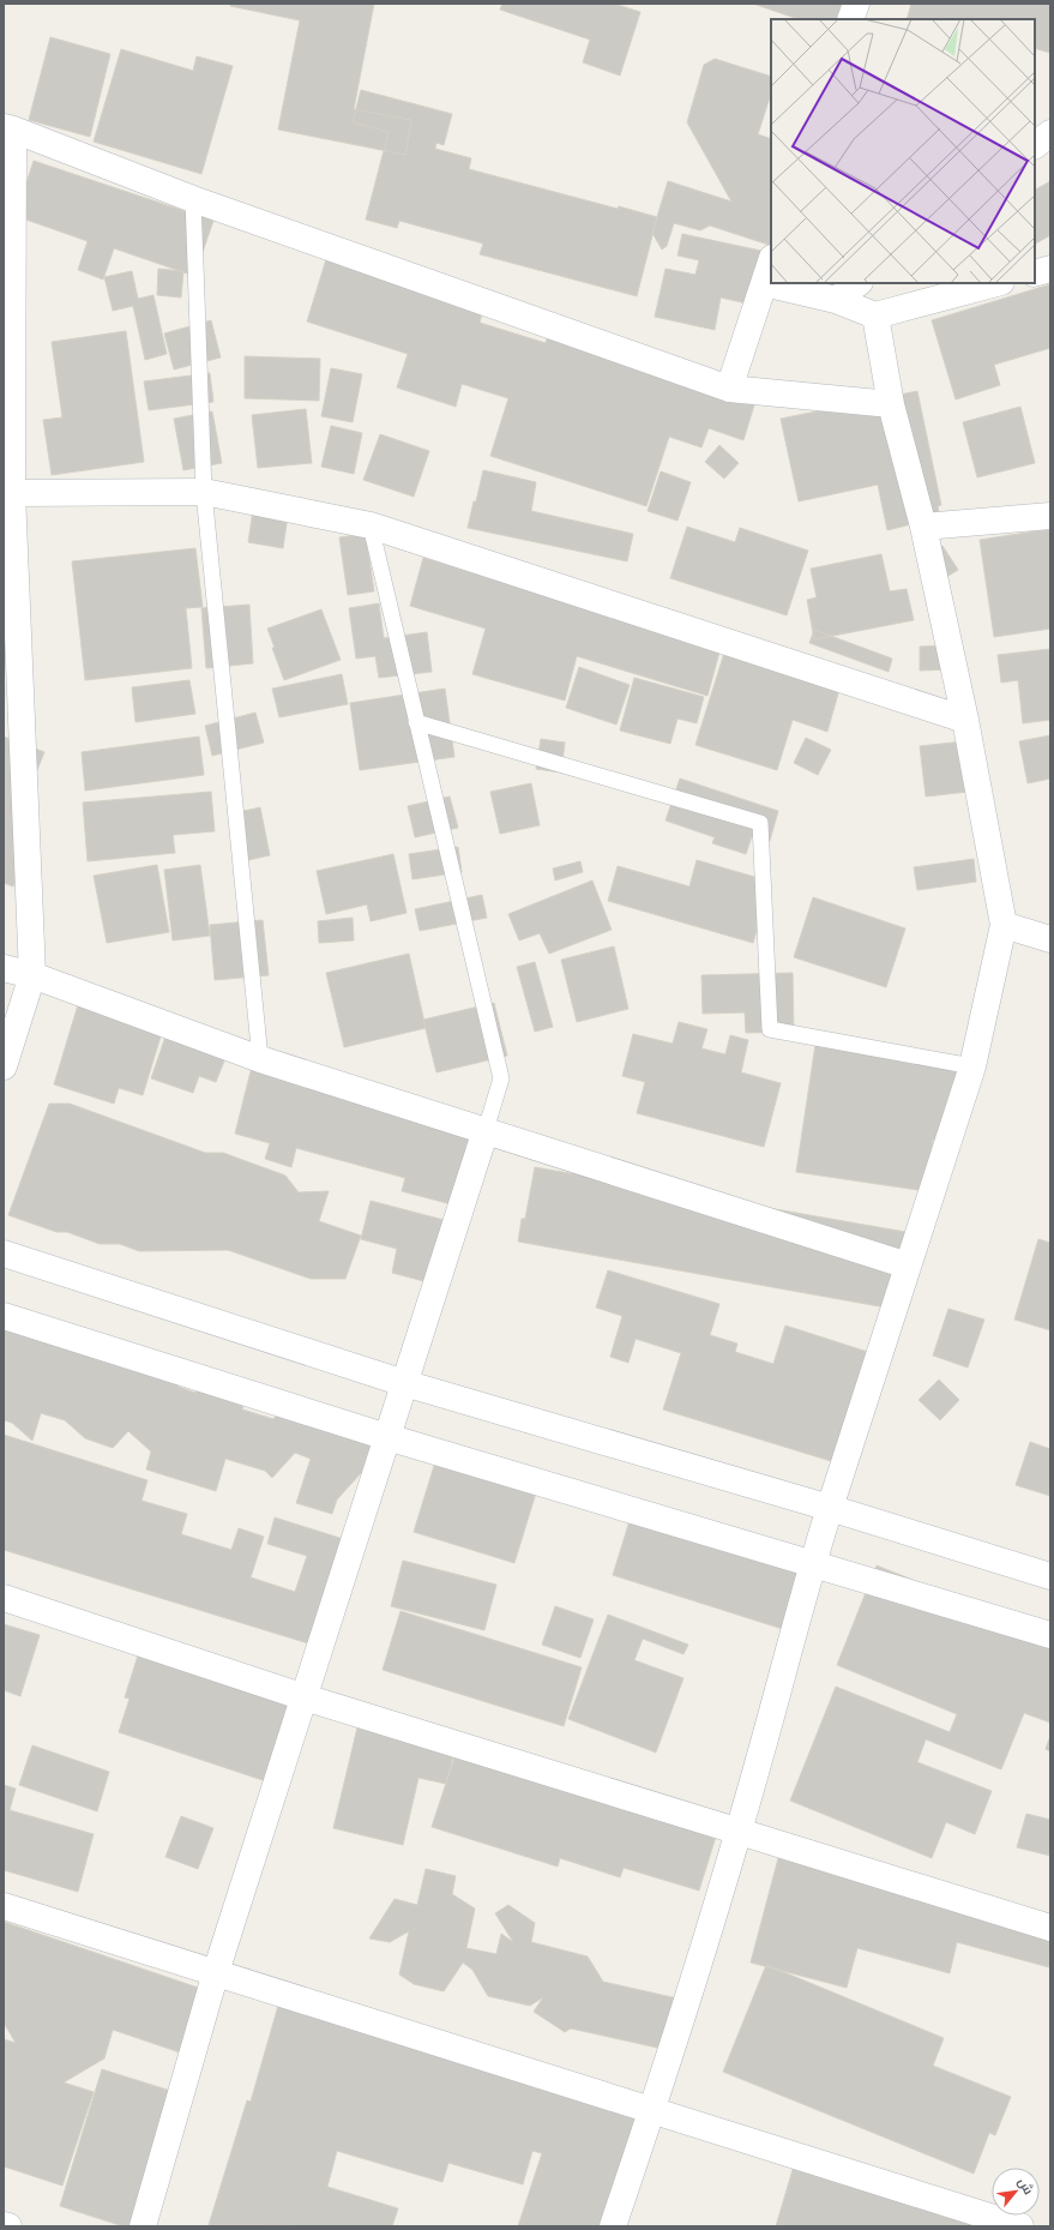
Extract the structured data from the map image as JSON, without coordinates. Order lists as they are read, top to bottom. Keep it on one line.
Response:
{"north":"top right"}
